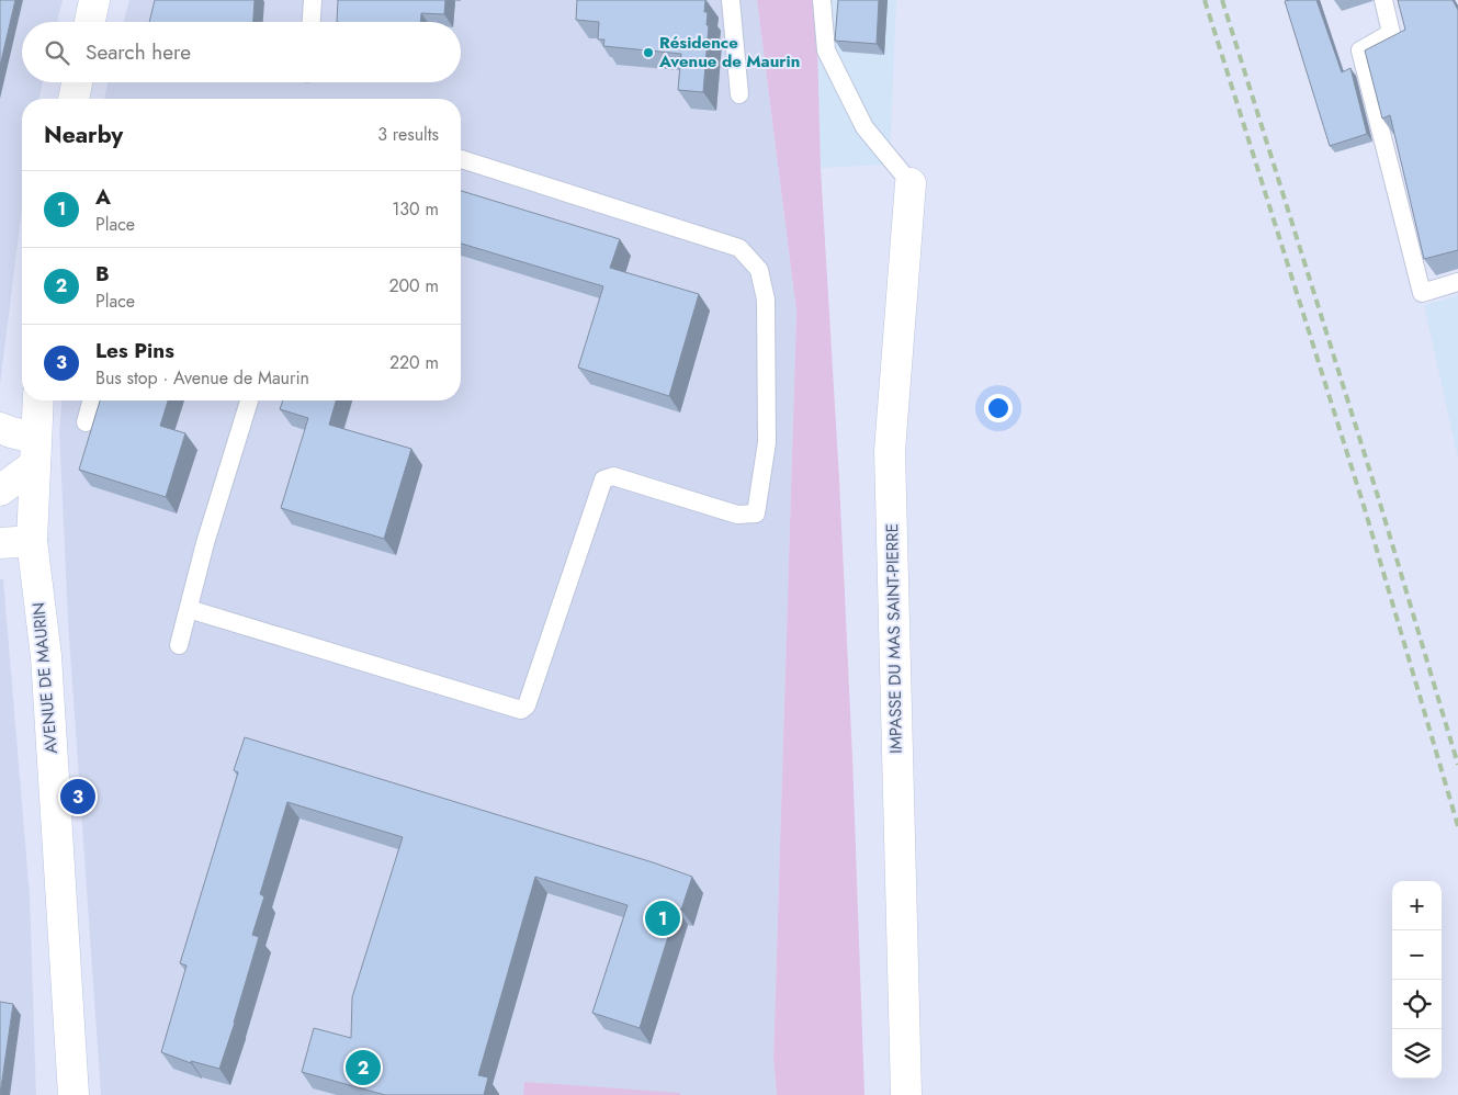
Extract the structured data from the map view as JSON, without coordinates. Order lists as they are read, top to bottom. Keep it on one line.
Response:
{"streets":{"street":["IMPASSE DU MAS SAINT-PIERRE","AVENUE DE MAURIN"]},"places":["Résidence Avenue de Maurin"],"page":{"search":"Search here","heading":["Nearby","3 results"],"list":[{"mark":"1","name":"A","note":"Place","value":"130 m"},{"mark":"2","name":"B","note":"Place","value":"200 m"},{"mark":"3","name":"Les Pins","note":"Bus stop · Avenue de Maurin","value":"220 m"}],"pins":["3","1","2"],"map_buttons":["+","−"]}}
